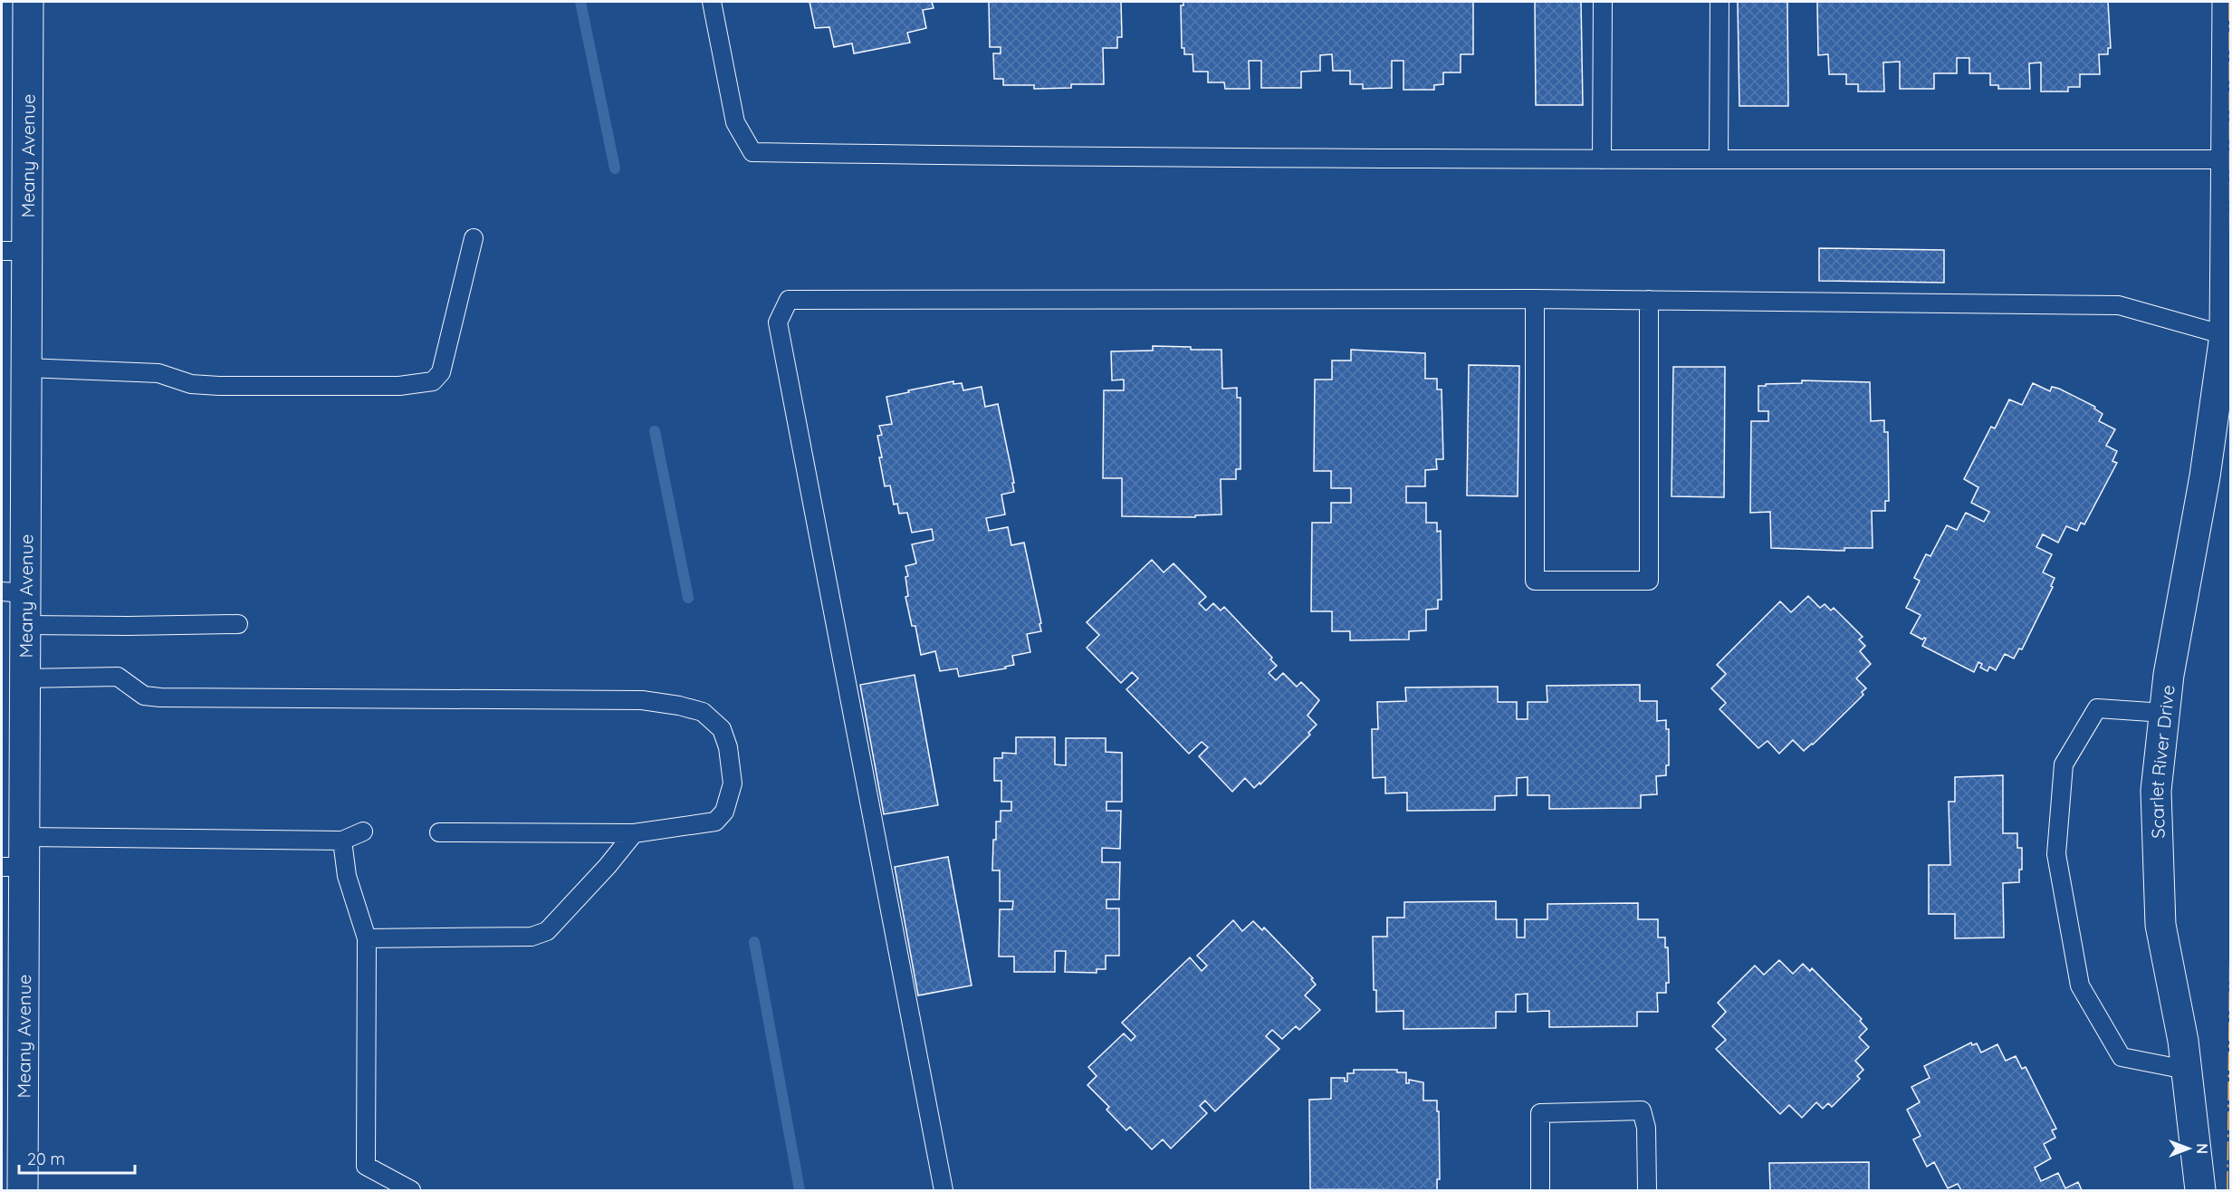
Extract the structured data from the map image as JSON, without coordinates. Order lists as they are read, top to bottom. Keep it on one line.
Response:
{"streets":{"street":["Meany Avenue","Scarlet River Drive"]},"scale_bar":"20 m","north":"right"}
